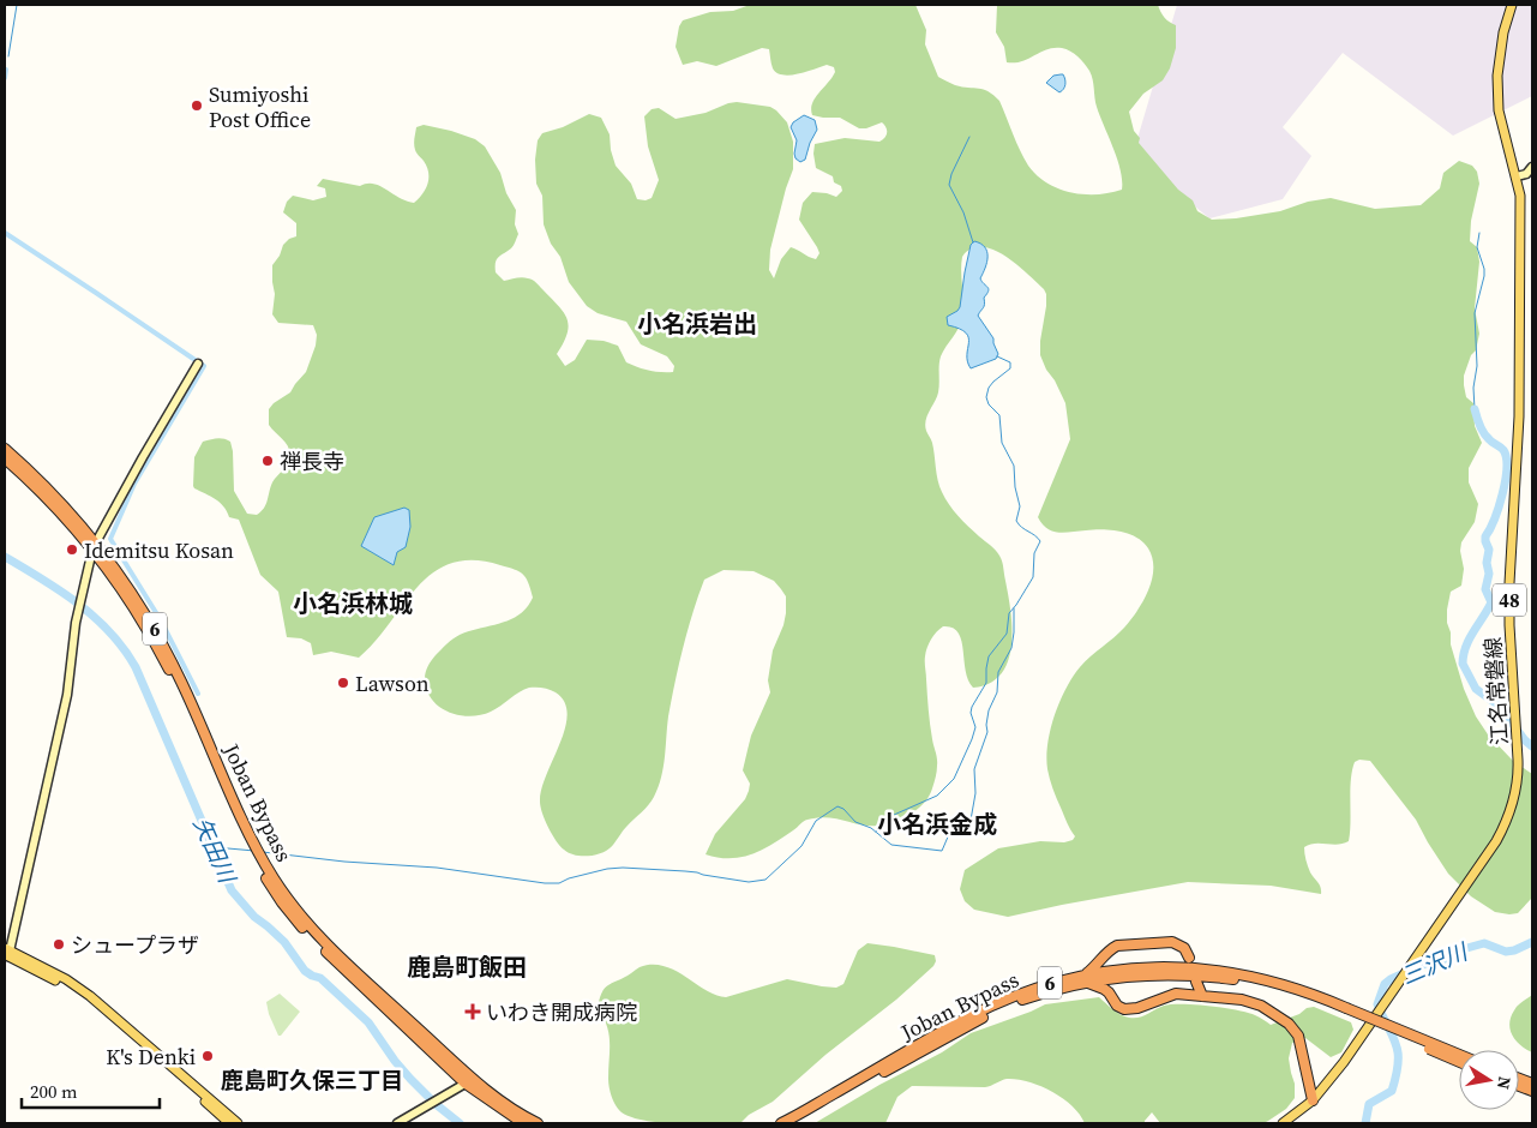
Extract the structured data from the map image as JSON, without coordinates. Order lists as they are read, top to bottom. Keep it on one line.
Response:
{"streets":{"highway":["6","Joban Bypass"],"main road":["48","江名常磐線"]},"districts":["小名浜岩出","小名浜林城","小名浜金成","鹿島町飯田","鹿島町久保三丁目"],"water":["矢田川","三沢川"],"places":{"other":["Sumiyoshi Post Office","禅長寺","Idemitsu Kosan","Lawson","シュープラザ","K's Denki"],"health":["いわき開成病院"]},"scale_bar":"200 m","north":"right"}
